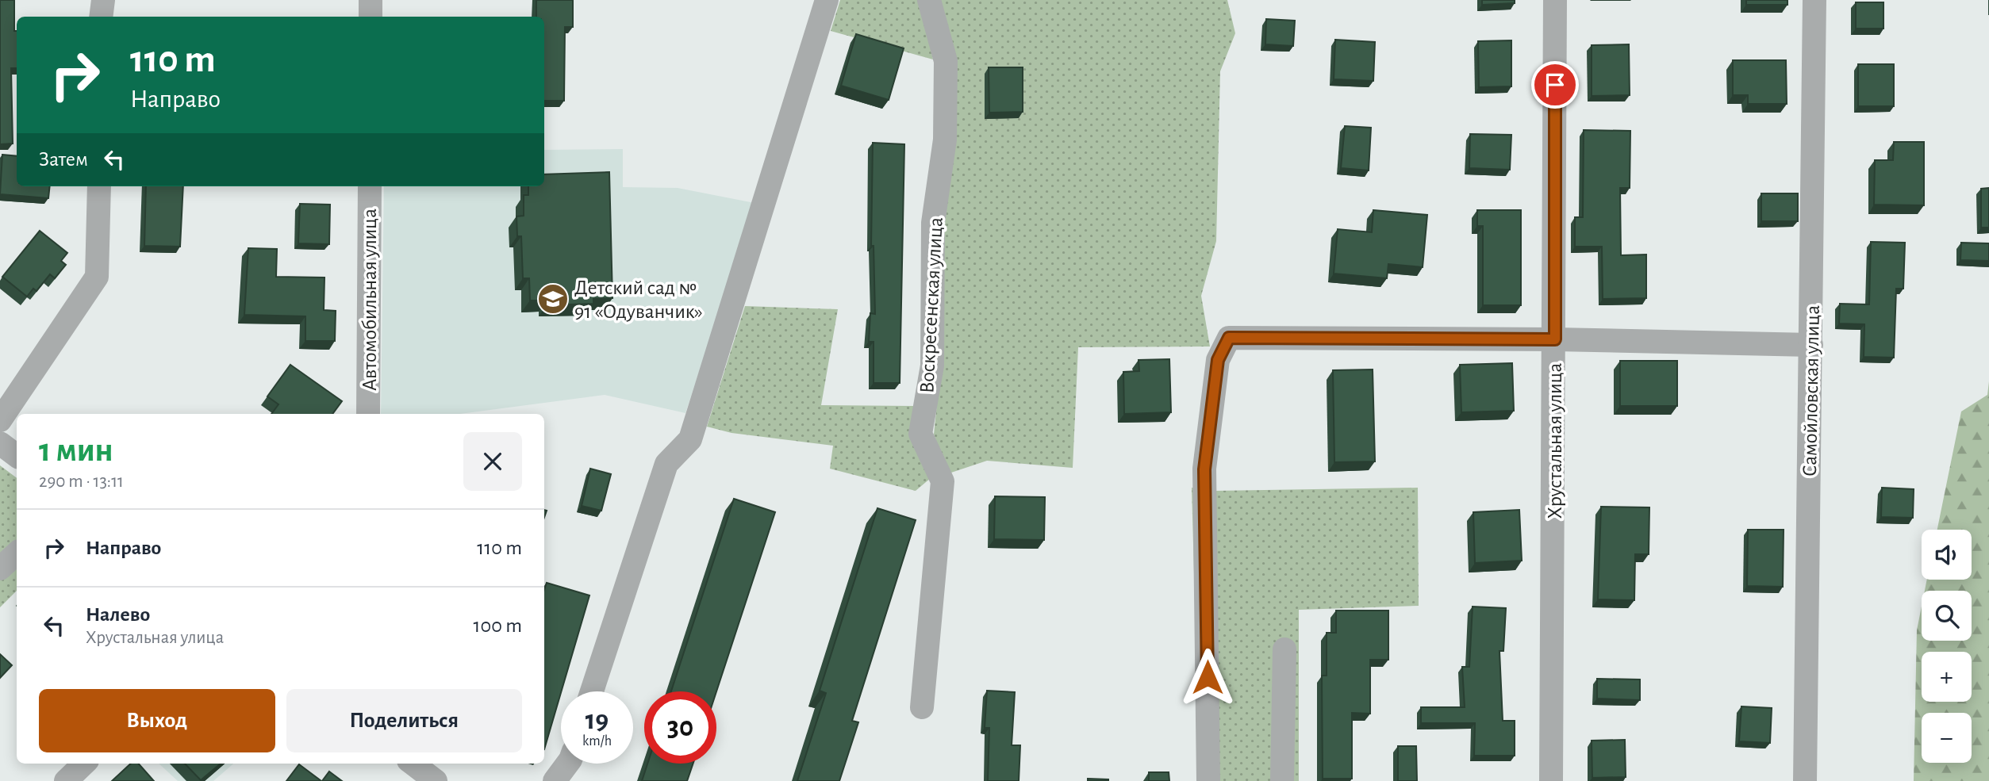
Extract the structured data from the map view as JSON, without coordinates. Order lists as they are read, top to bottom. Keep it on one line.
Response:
{"streets":{"street":["Автомобильная улица","Воскресенская улица","Самойловская улица","Хрустальная улица"]},"places":{"school or university":["Детский сад № 91 «Одуванчик»"]},"page":{"turn":["110 m","Направо"],"then":"Затем","heading":["1 мин","290 m · 13:11"],"list":[{"name":"Направо","value":"110 m"},{"name":"Налево","note":"Хрустальная улица","value":"100 m"}],"map_buttons":["+","−"],"buttons":["Выход","Поделиться"],"speed":"19 km/h","limit":"30"}}
